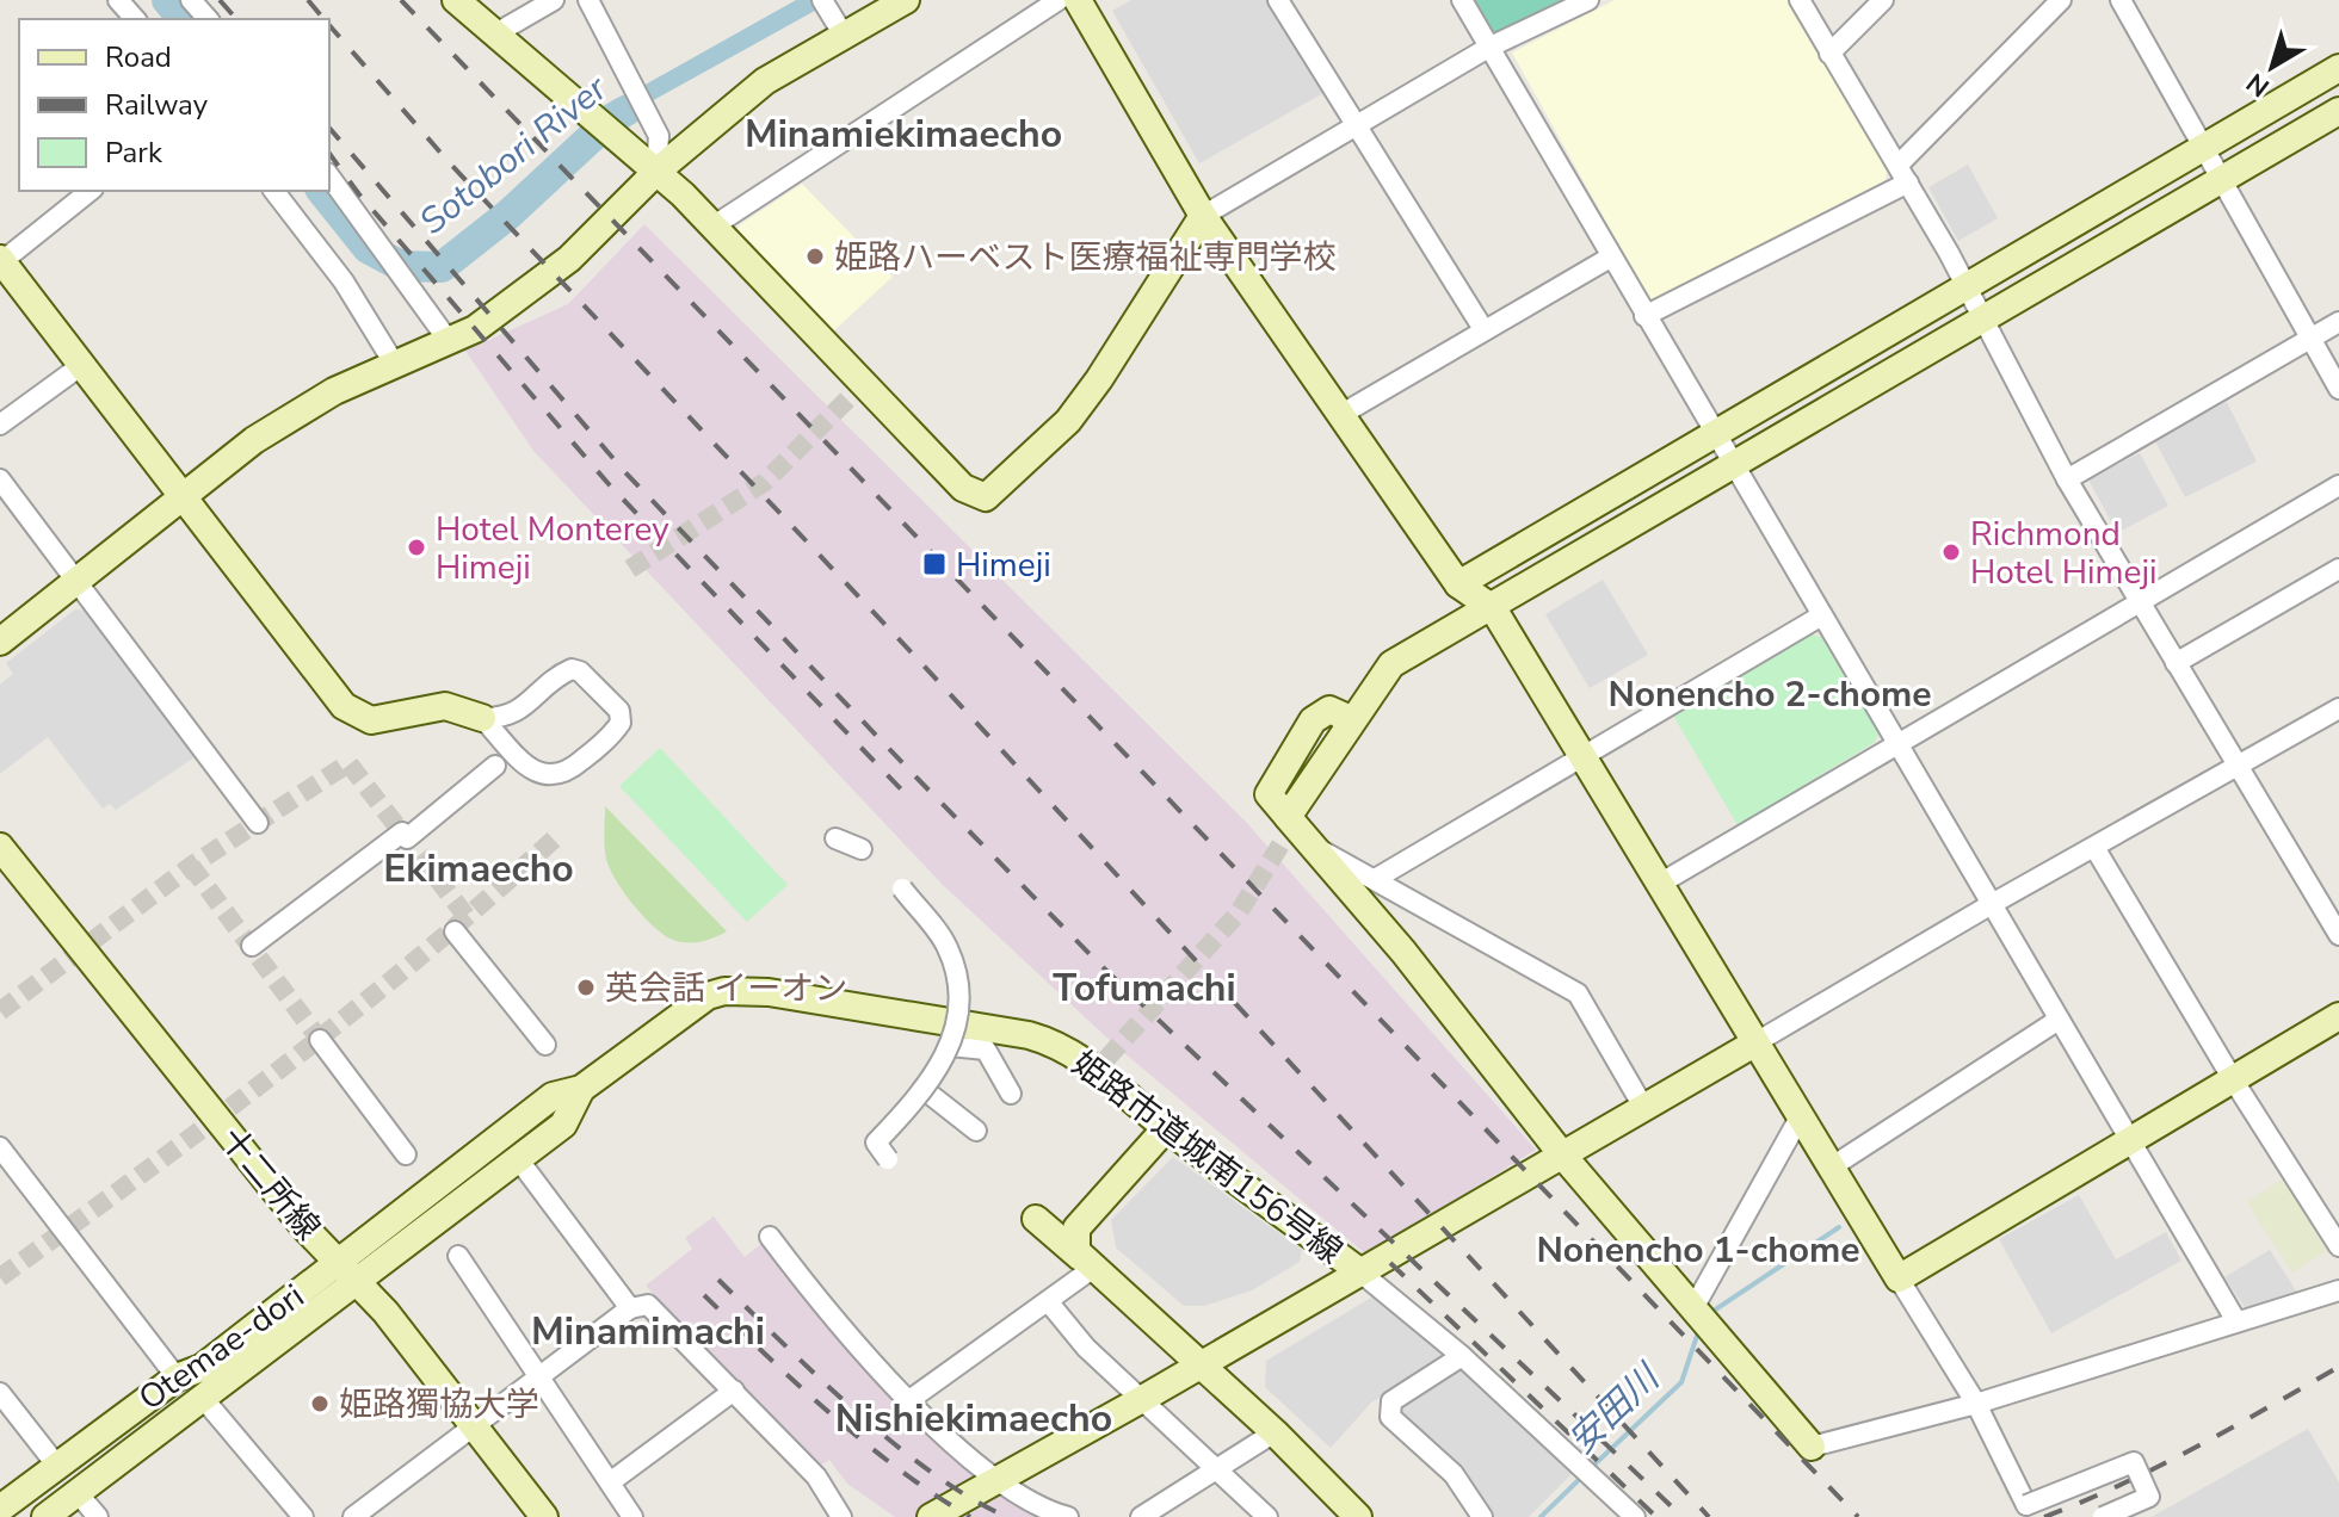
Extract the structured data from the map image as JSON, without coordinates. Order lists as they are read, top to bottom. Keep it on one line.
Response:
{"streets":{"street":["姫路市道城南156号線","十二所線","Otemae-dori"]},"crossings":[["姫路市道城南156号線","Otemae-dori"],["十二所線","Otemae-dori"]],"districts":["Minamiekimaecho","Nonencho 2-chome","Ekimaecho","Tofumachi","Nonencho 1-chome","Minamimachi","Nishiekimaecho"],"water":["Sotobori River","安田川"],"places":{"other":["姫路ハーベスト医療福祉専門学校","Hotel Monterey Himeji","Richmond Hotel Himeji","英会話 イーオン","姫路獨協大学"],"transit":["Himeji"]},"legend":["Road","Railway","Park"],"north":"bottom left"}
